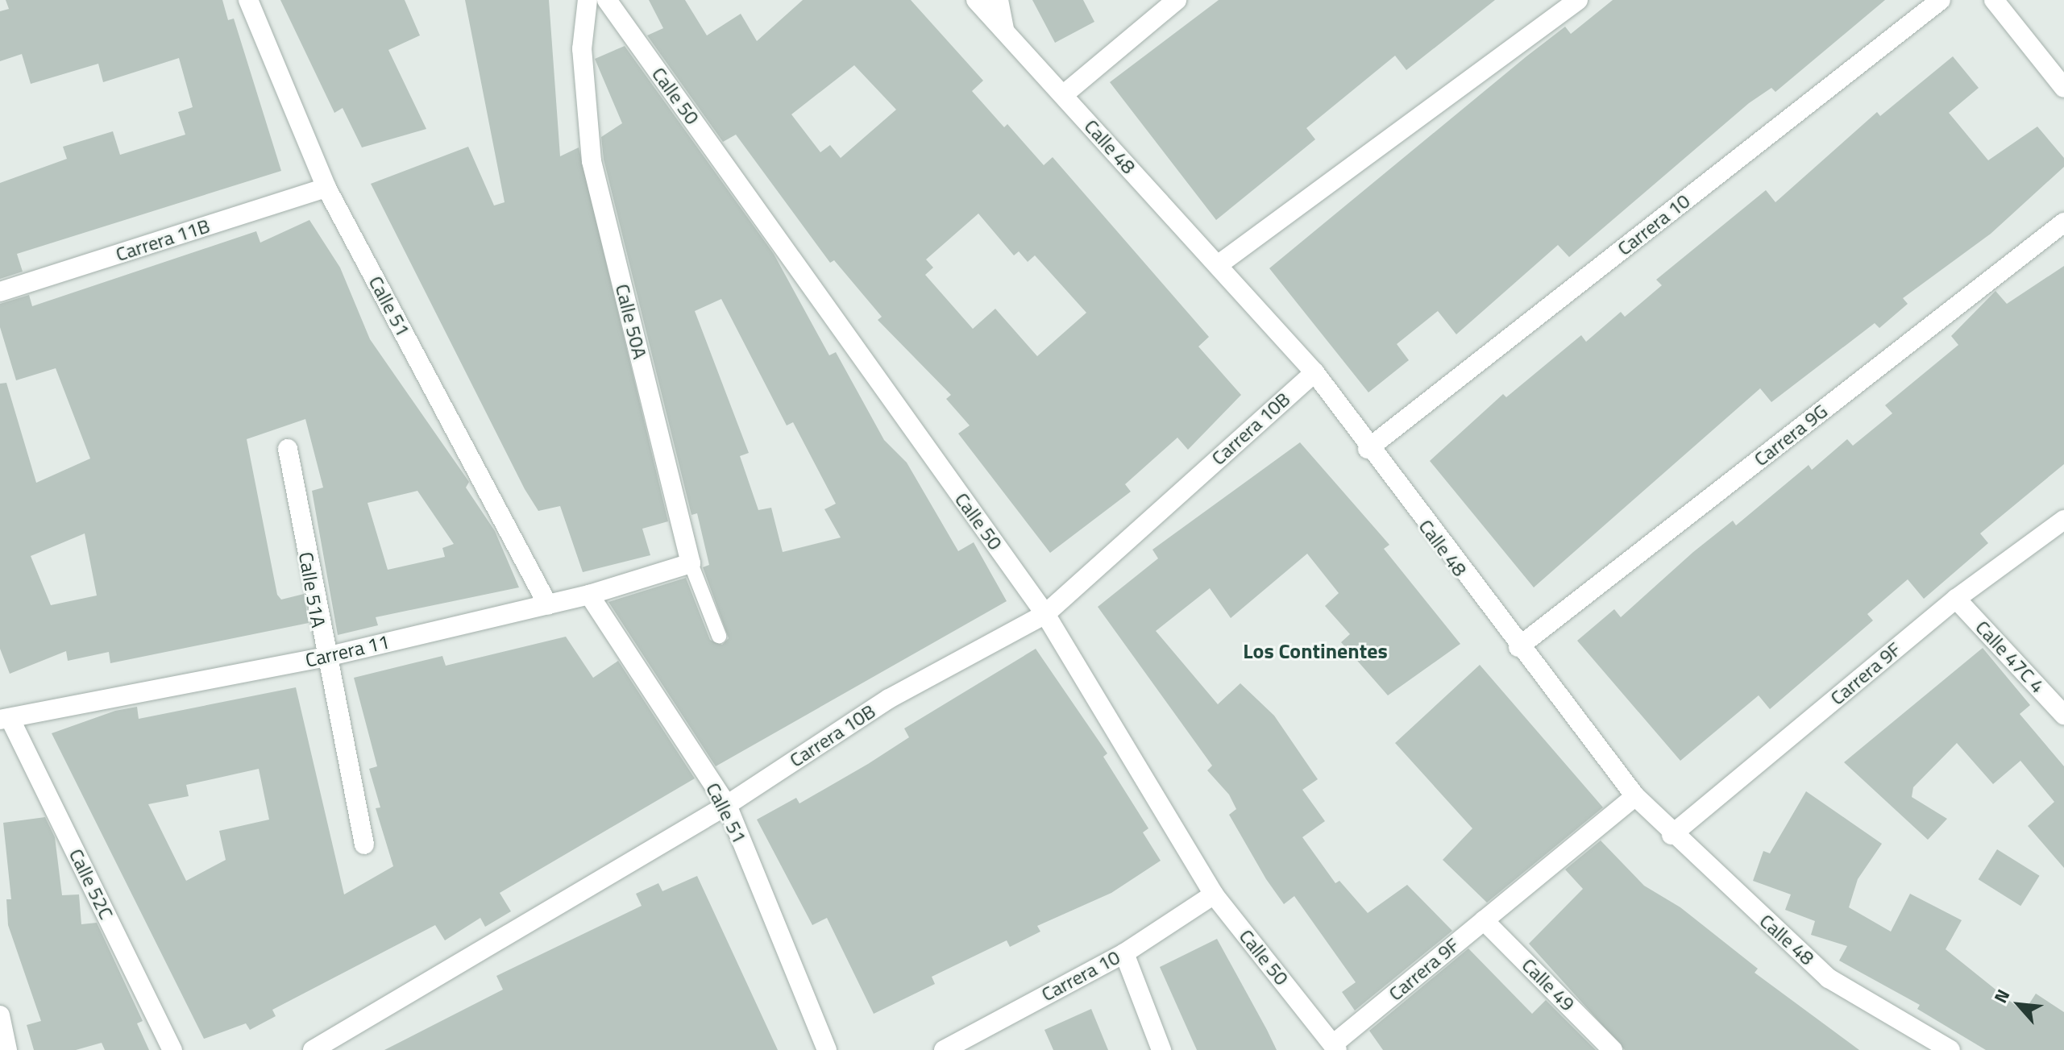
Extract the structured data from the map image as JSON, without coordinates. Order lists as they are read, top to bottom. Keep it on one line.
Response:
{"streets":{"street":["Calle 50","Calle 48","Carrera 10","Carrera 11B","Calle 51","Calle 50A","Carrera 10B","Carrera 9G","Calle 51A","Carrera 11","Calle 47C 4","Carrera 9F","Calle 52C","Calle 49"]},"crossings":[["Calle 50","Carrera 10"],["Calle 50","Carrera 10B"],["Calle 50","Carrera 9F"],["Calle 48","Carrera 10"],["Calle 48","Carrera 10B"],["Calle 48","Carrera 9G"],["Calle 48","Carrera 9F"],["Carrera 11B","Calle 51"],["Calle 51","Carrera 10B"],["Calle 51","Carrera 11"],["Calle 50A","Carrera 11"],["Calle 51A","Carrera 11"],["Carrera 11","Calle 52C"],["Calle 47C 4","Carrera 9F"],["Carrera 9F","Calle 49"]],"districts":["Los Continentes"],"north":"top left"}
